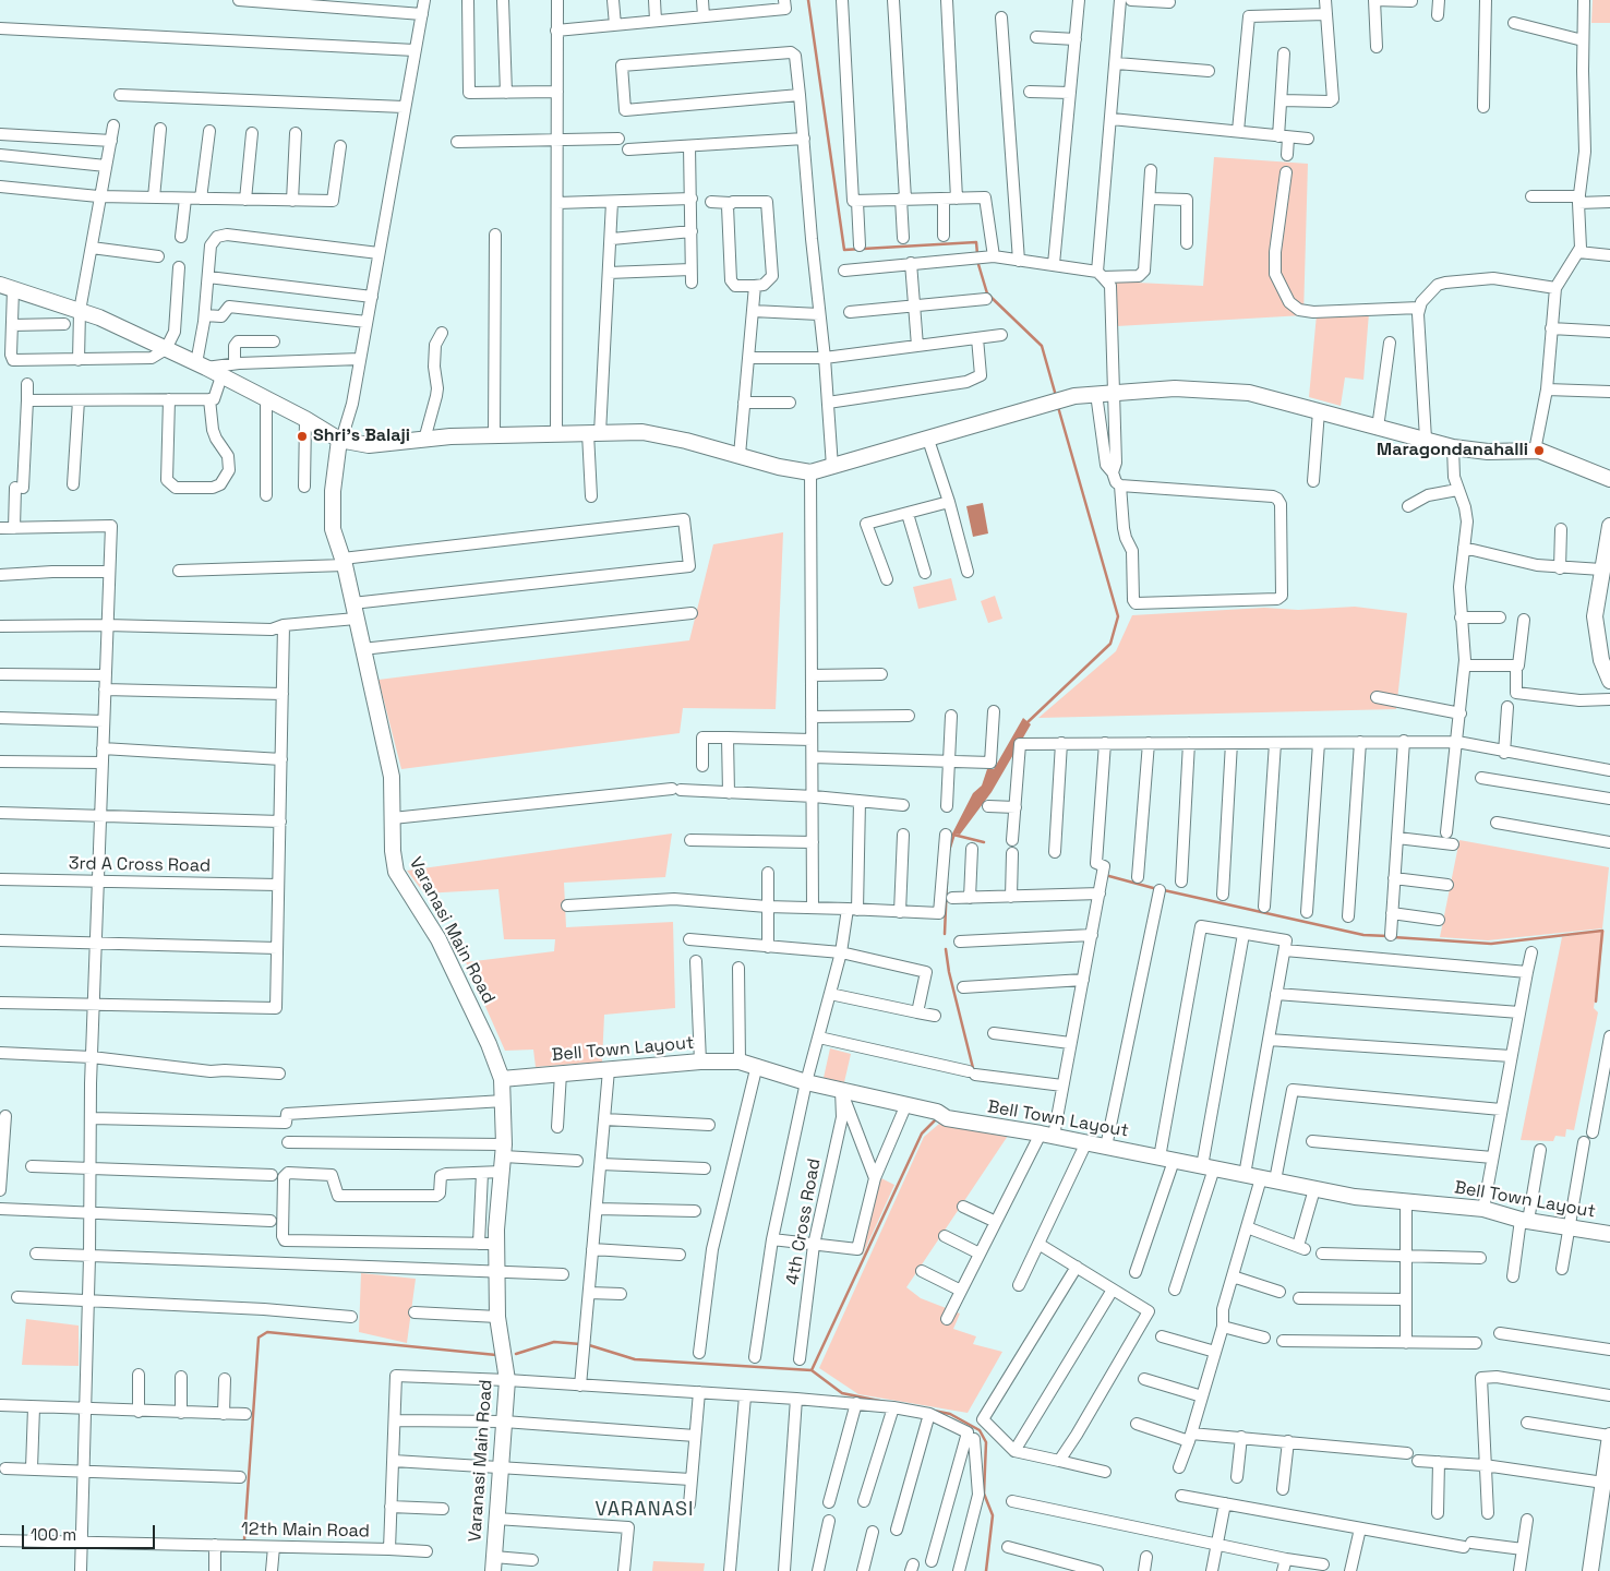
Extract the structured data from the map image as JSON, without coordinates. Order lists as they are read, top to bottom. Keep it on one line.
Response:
{"streets":{"street":["3rd A Cross Road","Varanasi Main Road","Bell Town Layout","4th Cross Road","12th Main Road"]},"crossings":[["Varanasi Main Road","Bell Town Layout"],["Varanasi Main Road","12th Main Road"],["Bell Town Layout","4th Cross Road"]],"districts":["VARANASI"],"places":["Shri's Balaji","Maragondanahalli"],"scale_bar":"100 m"}
